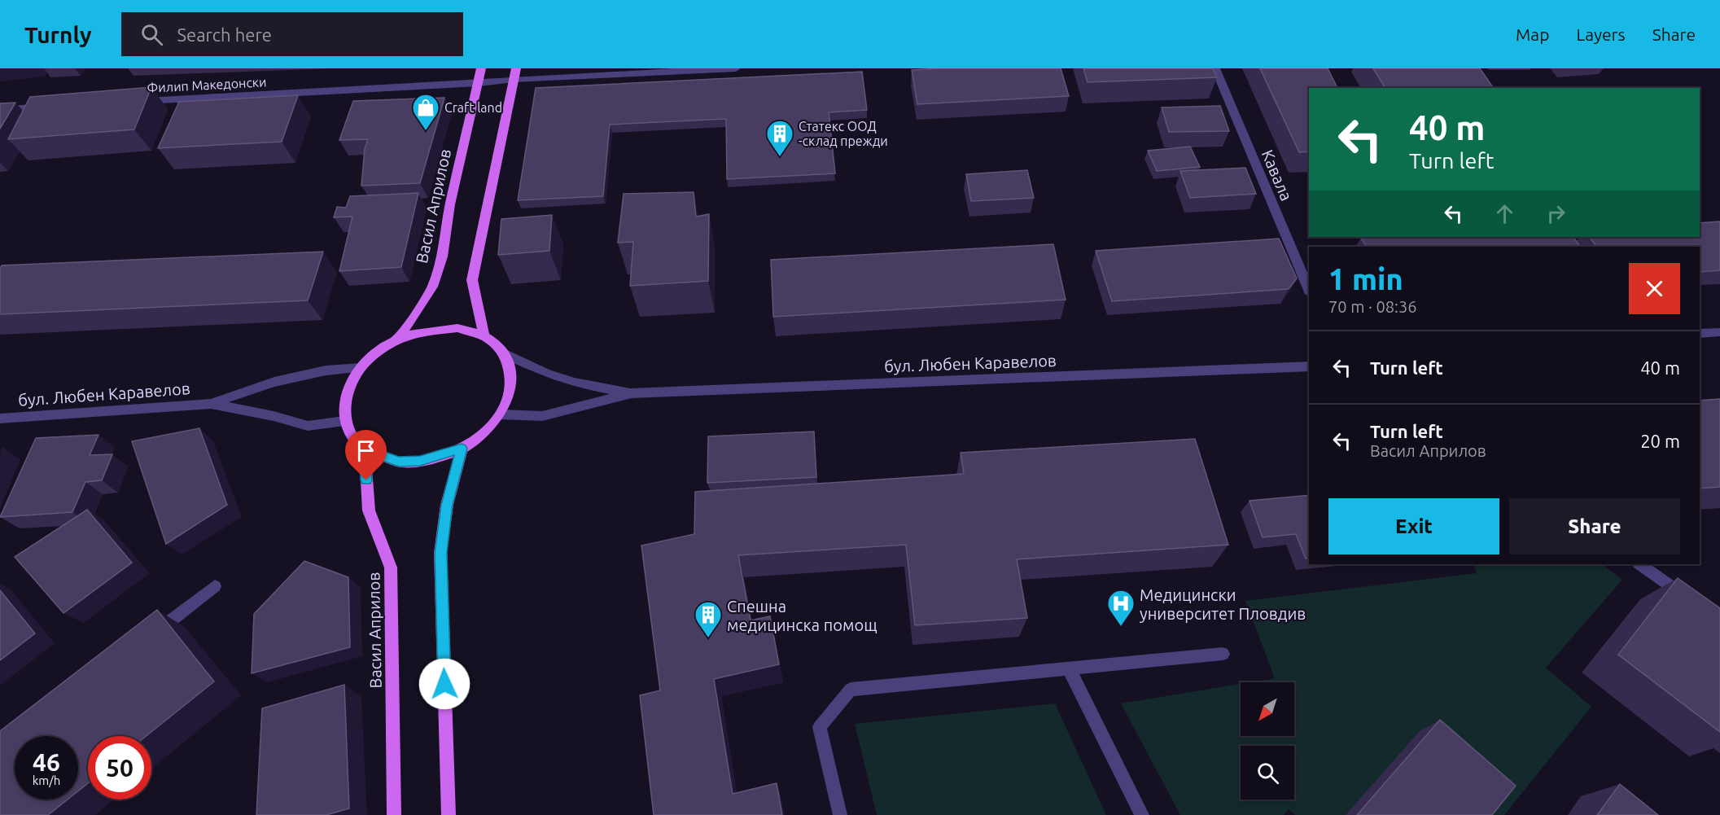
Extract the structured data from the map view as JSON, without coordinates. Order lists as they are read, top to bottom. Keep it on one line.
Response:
{"streets":{"main road":["Васил Априлов"],"street":["Филип Македонски","Кавала","бул. Любен Каравелов"]},"crossings":[["Филип Македонски","Васил Априлов"],["Васил Априлов","бул. Любен Каравелов"]],"places":{"shop":["Craft land"],"building":["Статекс ООД -склад прежди","Спешна медицинска помощ"],"hospital":["Медицински университет Пловдив"]},"north":"bottom left","page":{"header":"Turnly","search":"Search here","nav":["Map","Layers","Share"],"turn":["40 m","Turn left"],"heading":["1 min","70 m · 08:36"],"list":[{"name":"Turn left","value":"40 m"},{"name":"Turn left","note":"Васил Априлов","value":"20 m"}],"buttons":["Exit","Share"],"speed":"46 km/h","limit":"50"}}
